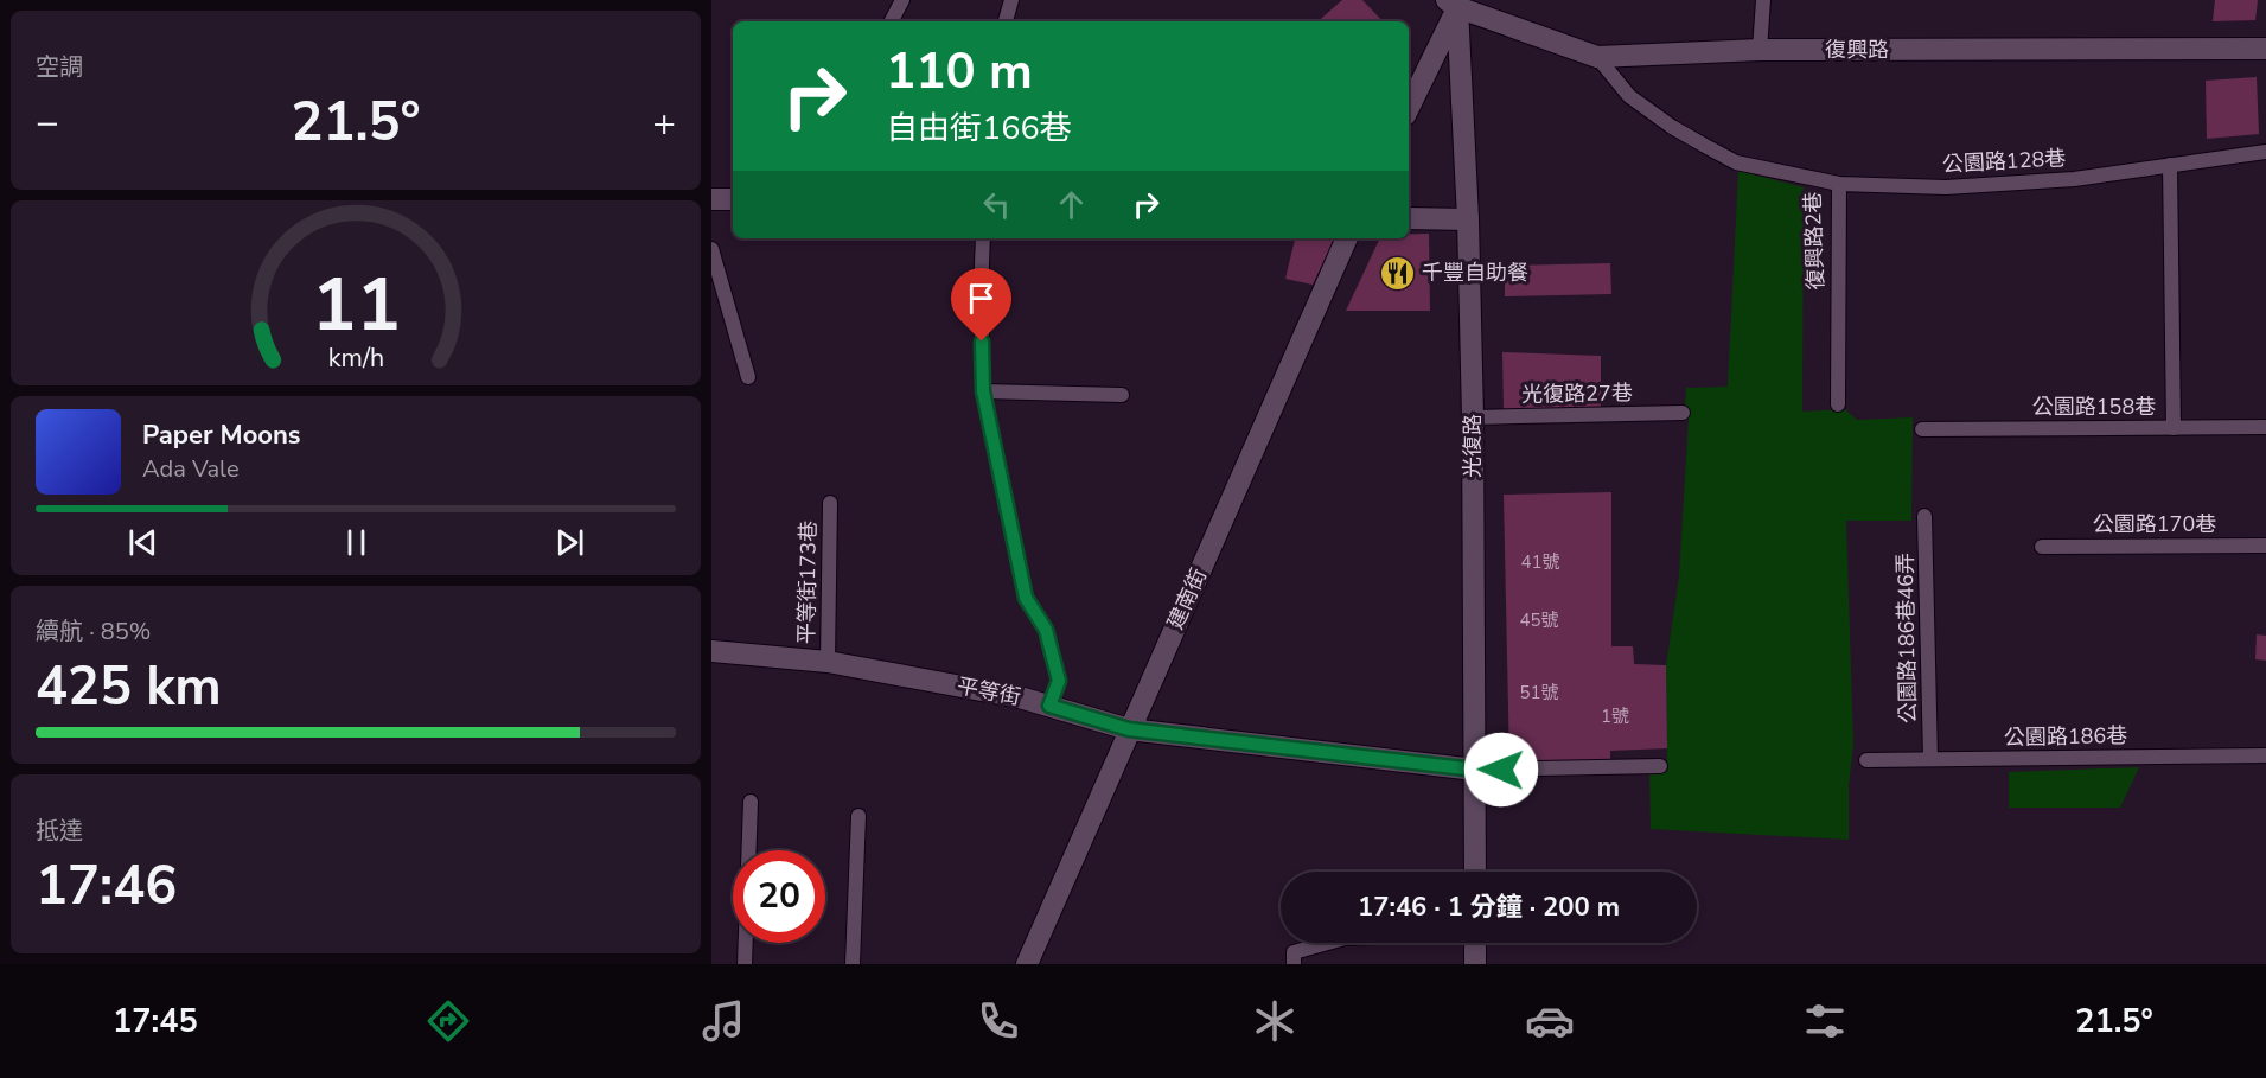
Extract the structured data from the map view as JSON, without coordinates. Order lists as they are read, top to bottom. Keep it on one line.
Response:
{"streets":{"street":["復興路","光復路","建南街","平等街"],"lane":["公園路128巷","復興路2巷","光復路27巷","公園路158巷","公園路170巷","平等街173巷","公園路186巷46弄","公園路186巷"]},"crossings":[["復興路","復興路2巷"],["復興路","光復路"],["公園路128巷","復興路2巷"],["光復路27巷","光復路"],["光復路","平等街"],["平等街173巷","平等街"],["建南街","平等街"],["公園路186巷46弄","公園路186巷"]],"places":{"restaurant":["千豐自助餐"]},"house_numbers":["41號","45號","51號","1號"],"page":{"tile":["空調",["續航 · 85%","425 km"],["抵達","17:46"]],"turn":["110 m","自由街166巷"],"heat":["−","21.5°","+"],"song":["Paper Moons","Ada Vale"],"limit":"20","trip":"17:46 · 1 分鐘 · 200 m","tabs":["17:45","21.5°"],"gauge":["11","km/h"]}}
